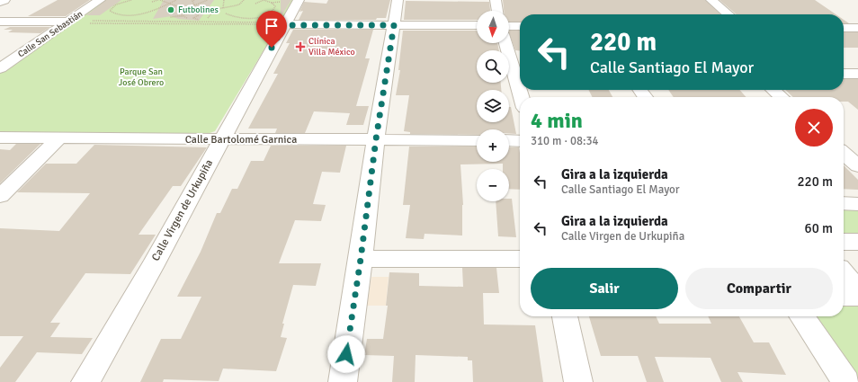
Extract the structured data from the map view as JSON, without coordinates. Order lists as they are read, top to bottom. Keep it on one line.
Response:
{"streets":{"street":["Calle San Sebastián","Calle Bartolomé Garnica","Calle Virgen de Urkupiña"]},"crossings":[["Calle Bartolomé Garnica","Calle Virgen de Urkupiña"]],"parks":["Parque San José Obrero"],"places":{"other":["Futbolines"],"health":["Clínica Villa México"]},"north":"bottom","page":{"map_buttons":["+","−"],"turn":["220 m","Calle Santiago El Mayor"],"heading":["4 min","310 m · 08:34"],"list":[{"name":"Gira a la izquierda","note":"Calle Santiago El Mayor","value":"220 m"},{"name":"Gira a la izquierda","note":"Calle Virgen de Urkupiña","value":"60 m"}],"buttons":["Salir","Compartir"]}}
